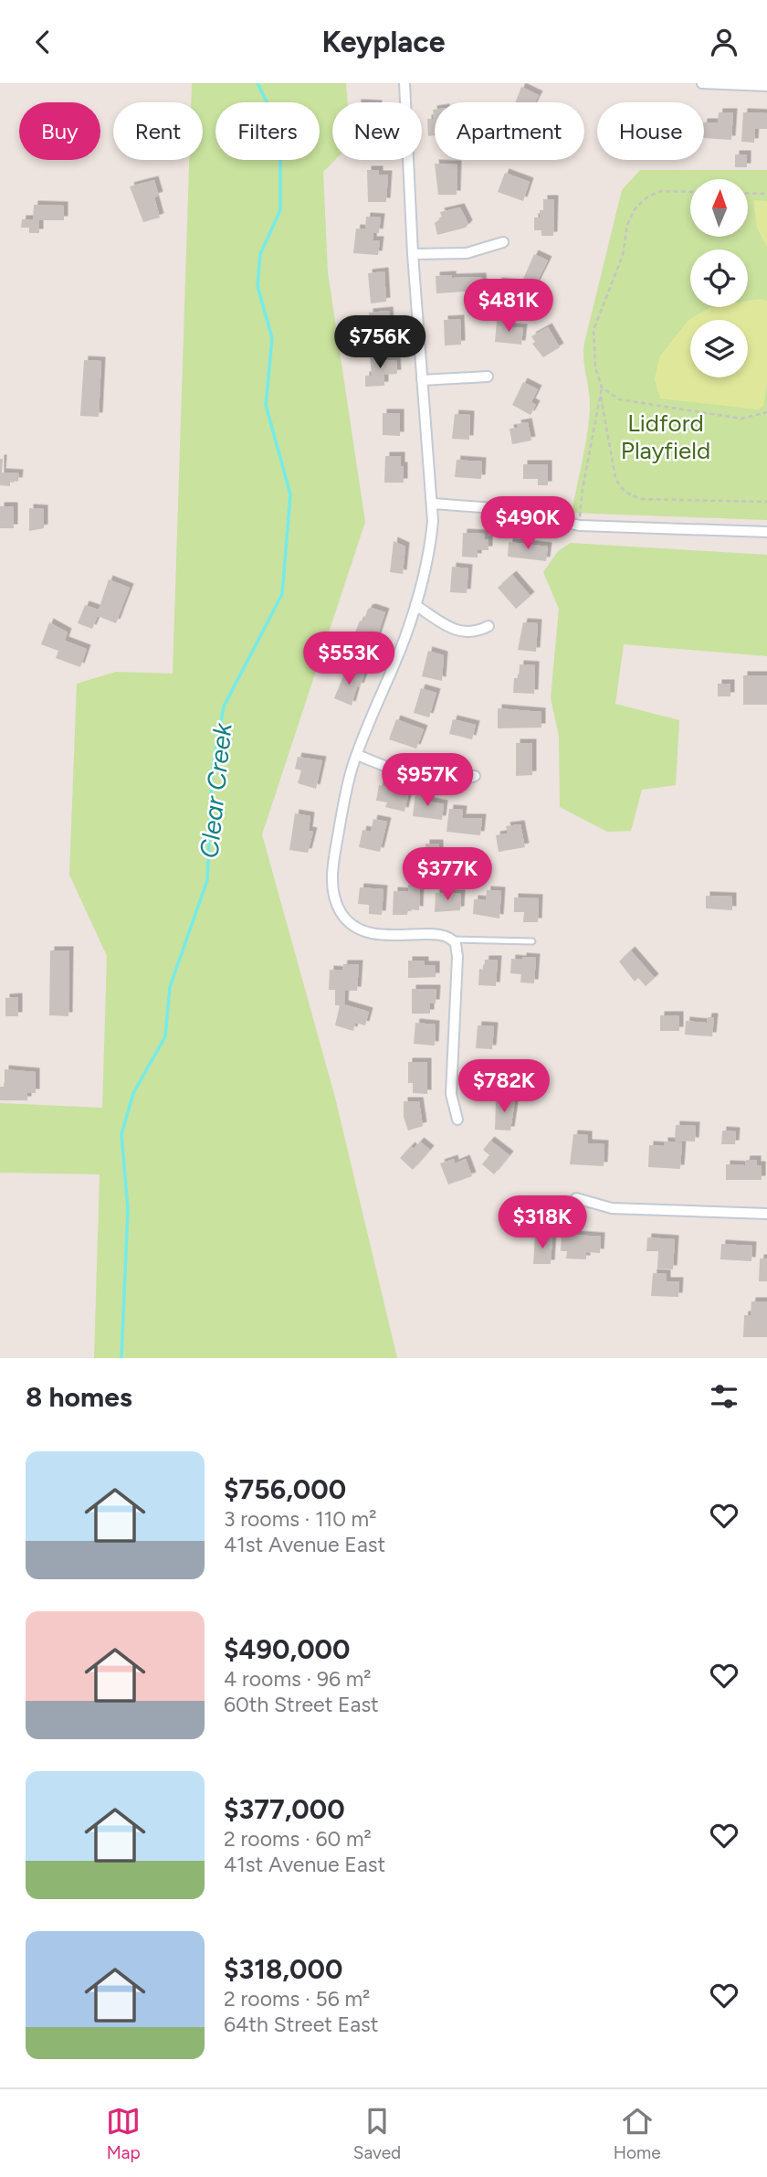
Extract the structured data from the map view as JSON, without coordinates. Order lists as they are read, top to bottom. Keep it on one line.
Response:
{"water":["Clear Creek"],"parks":["Lidford Playfield"],"north":"top","page":{"header":"Keyplace","chip":["Buy","Rent","Filters","New","Apartment","House"],"price":["$481K","$756K","$490K","$553K","$957K","$377K","$782K","$318K"],"heading":"8 homes","list":[{"name":"$756,000","note":"3 rooms · 110 m² · 41st Avenue East"},{"name":"$490,000","note":"4 rooms · 96 m² · 60th Street East"},{"name":"$377,000","note":"2 rooms · 60 m² · 41st Avenue East"},{"name":"$318,000","note":"2 rooms · 56 m² · 64th Street East"}],"tabs":["Map","Saved","Home"]}}
